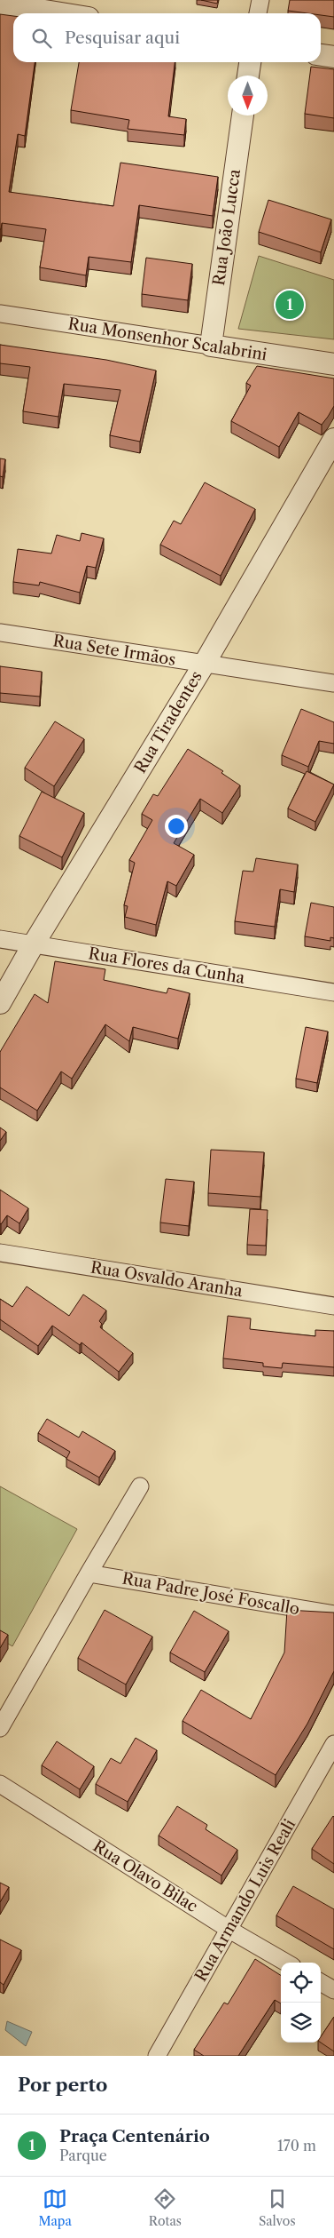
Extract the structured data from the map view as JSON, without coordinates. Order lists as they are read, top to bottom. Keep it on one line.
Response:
{"streets":{"street":["Rua João Lucca","Rua Monsenhor Scalabrini","Rua Sete Irmãos","Rua Tiradentes","Rua Flores da Cunha","Rua Osvaldo Aranha","Rua Padre José Foscallo","Rua Olavo Bilac","Rua Armando Luis Reali"]},"crossings":[["Rua João Lucca","Rua Monsenhor Scalabrini"],["Rua Sete Irmãos","Rua Tiradentes"],["Rua Tiradentes","Rua Flores da Cunha"],["Rua Olavo Bilac","Rua Armando Luis Reali"]],"north":"bottom","page":{"search":"Pesquisar aqui","pins":"1","heading":"Por perto","list":[{"mark":"1","name":"Praça Centenário","note":"Parque","value":"170 m"}],"nav":["Mapa","Rotas","Salvos"]}}
